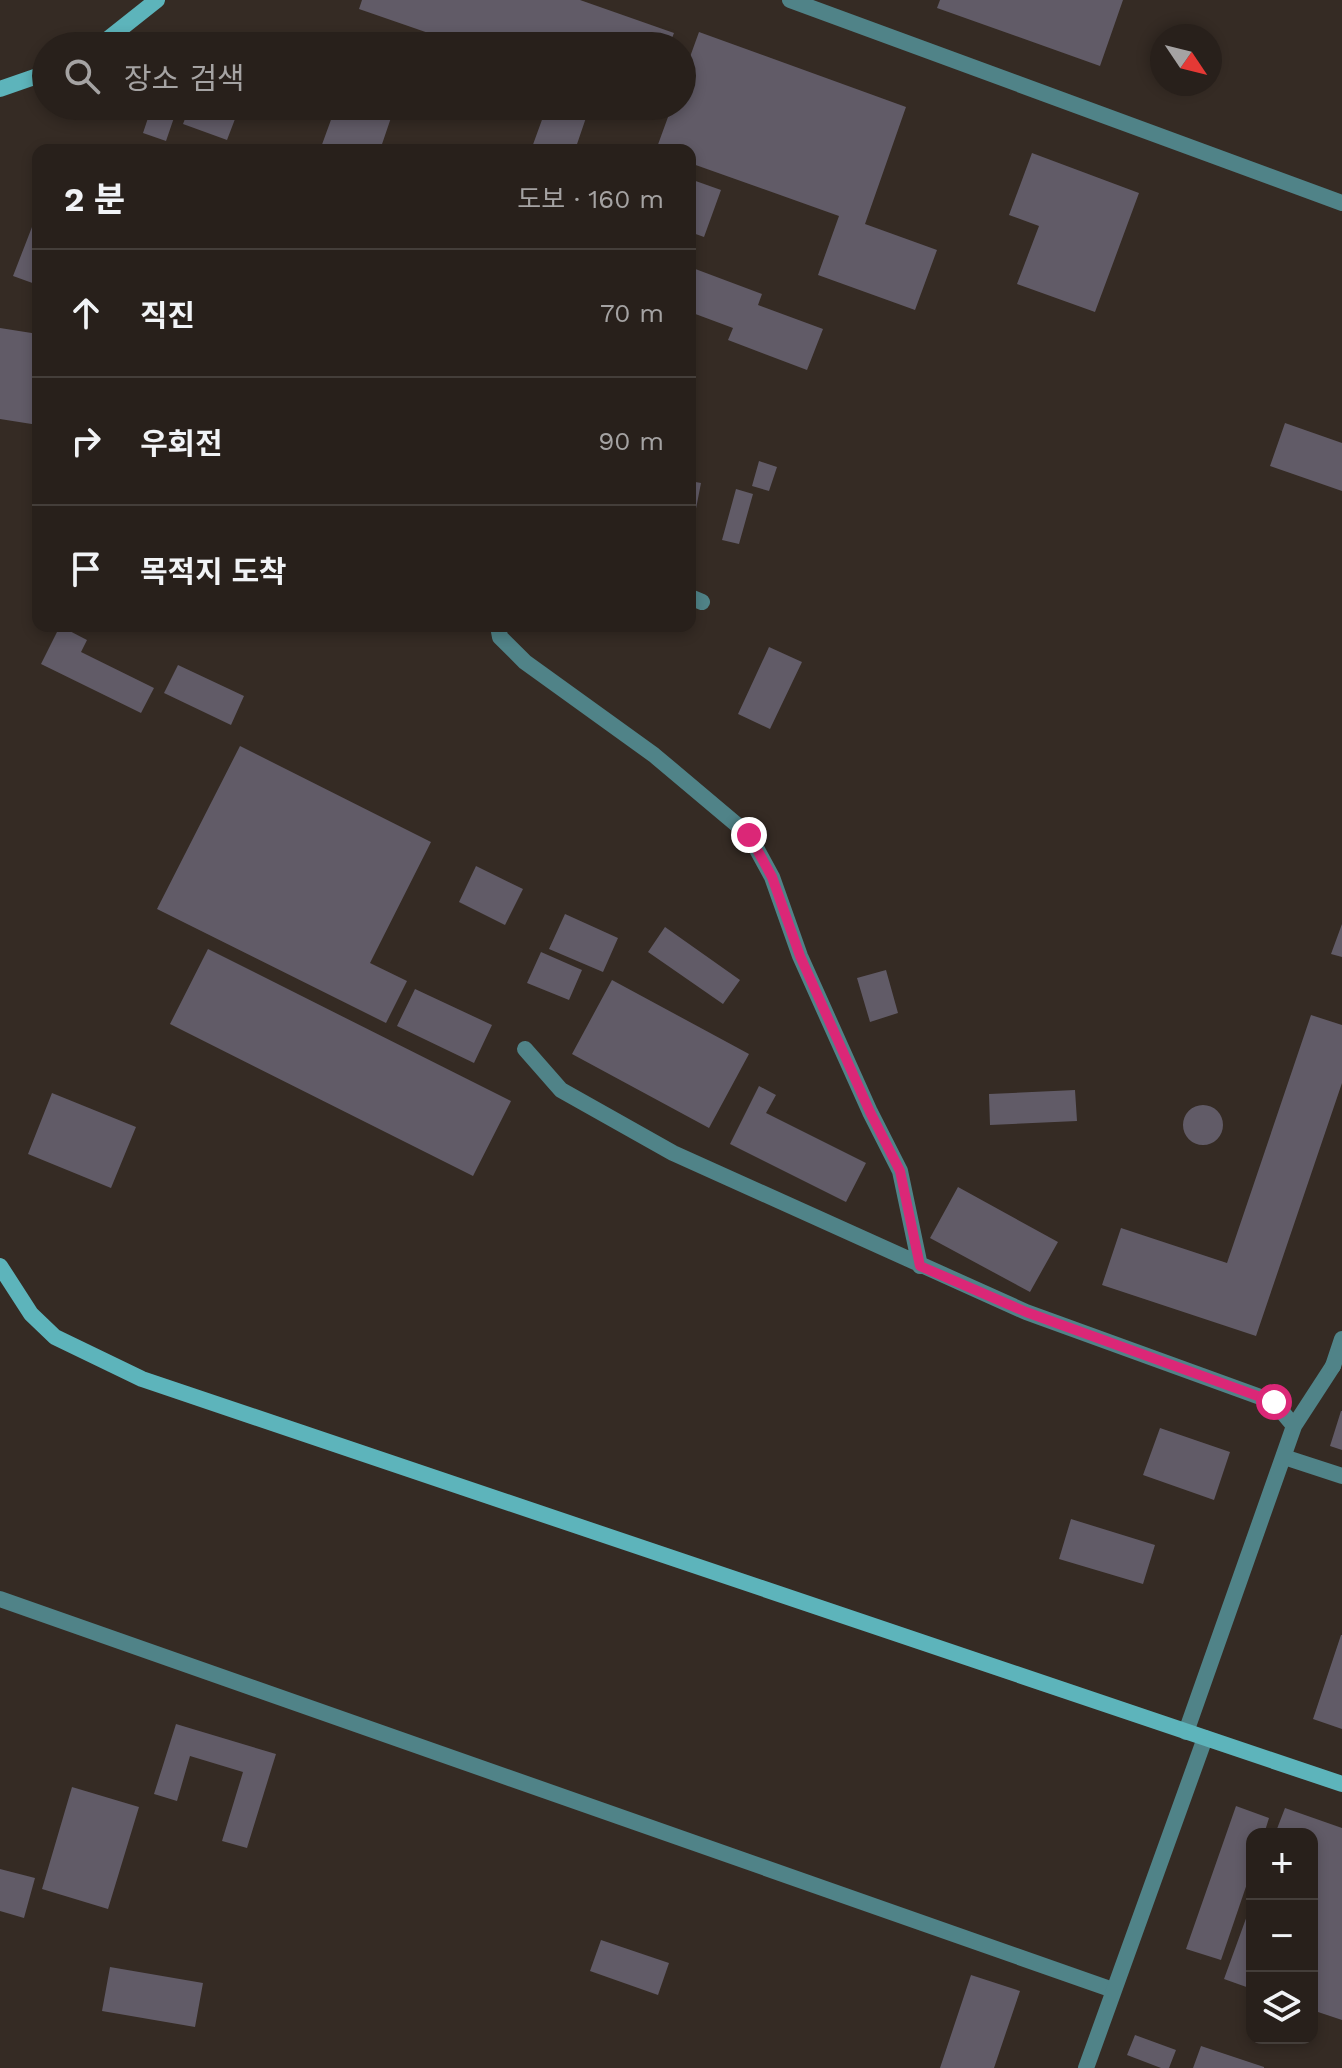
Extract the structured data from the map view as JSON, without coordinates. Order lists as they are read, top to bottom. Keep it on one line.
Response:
{"north":"bottom right","page":{"search":"장소 검색","heading":["2 분","도보 · 160 m"],"list":[["직진","70 m"],["우회전","90 m"],"목적지 도착"],"map_buttons":["+","−"]}}
